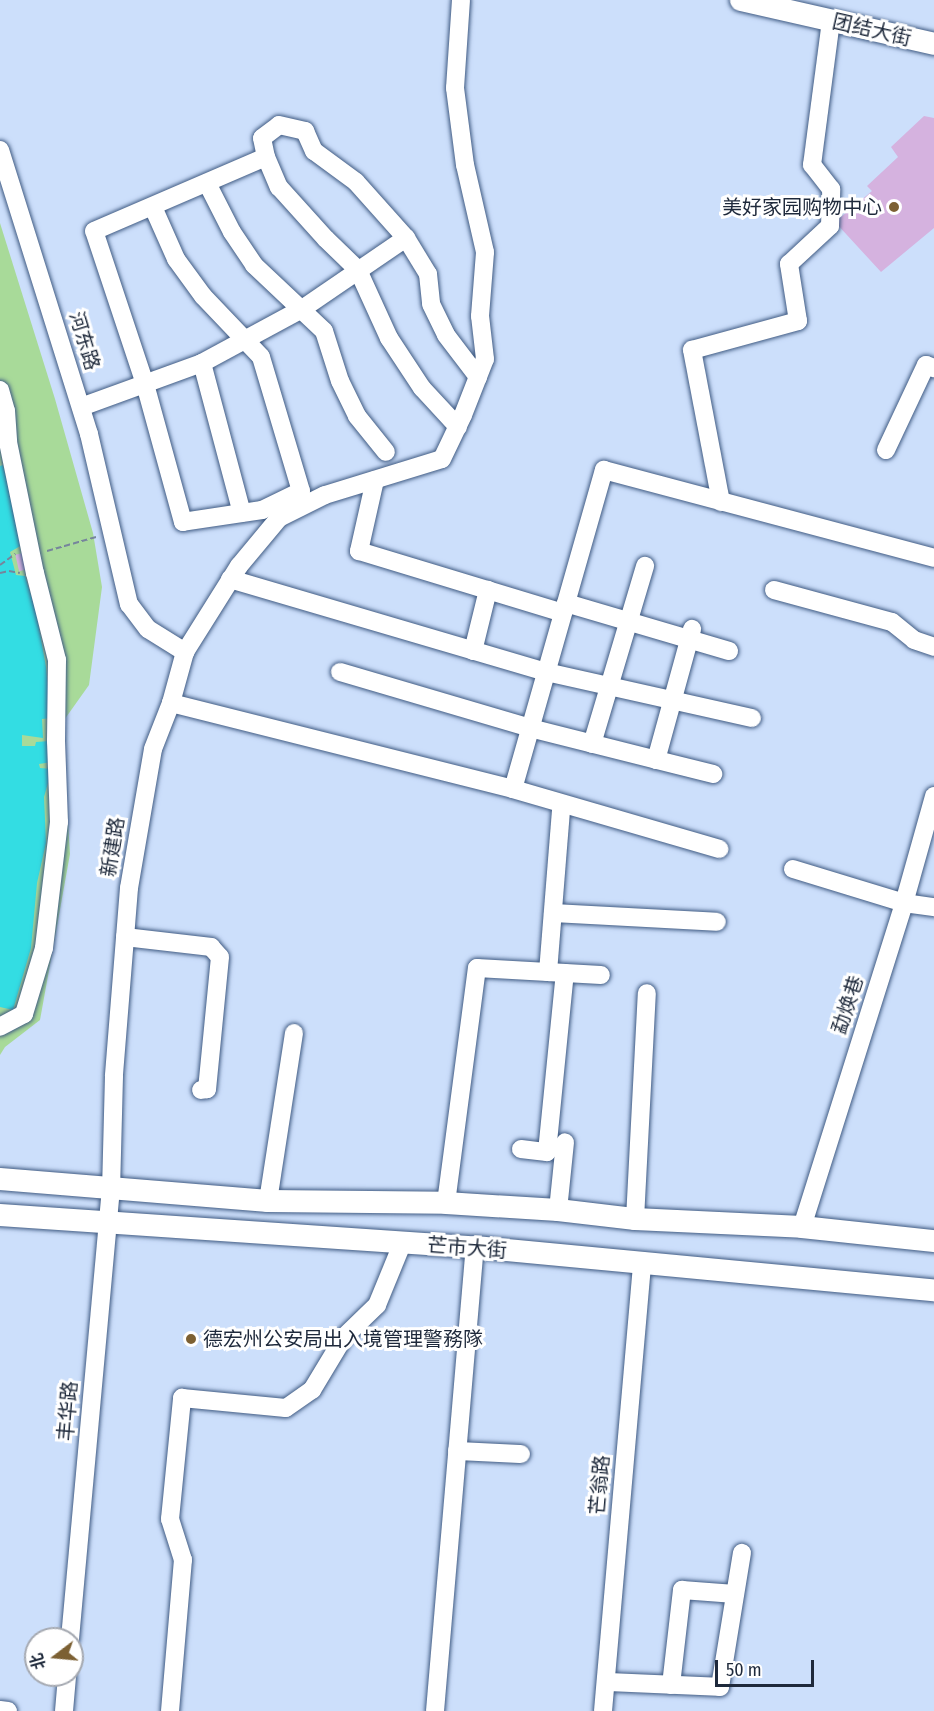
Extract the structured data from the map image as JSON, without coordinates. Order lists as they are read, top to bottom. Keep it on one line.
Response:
{"streets":{"main road":["团结大街","芒市大街"],"street":["河东路","新建路","勐焕巷","丰华路","芒翁路"]},"crossings":[["新建路","丰华路"],["芒市大街","丰华路"],["芒市大街","芒翁路"]],"places":["美好家园购物中心","德宏州公安局出入境管理警務隊"],"scale_bar":"50 m","north":"left"}
